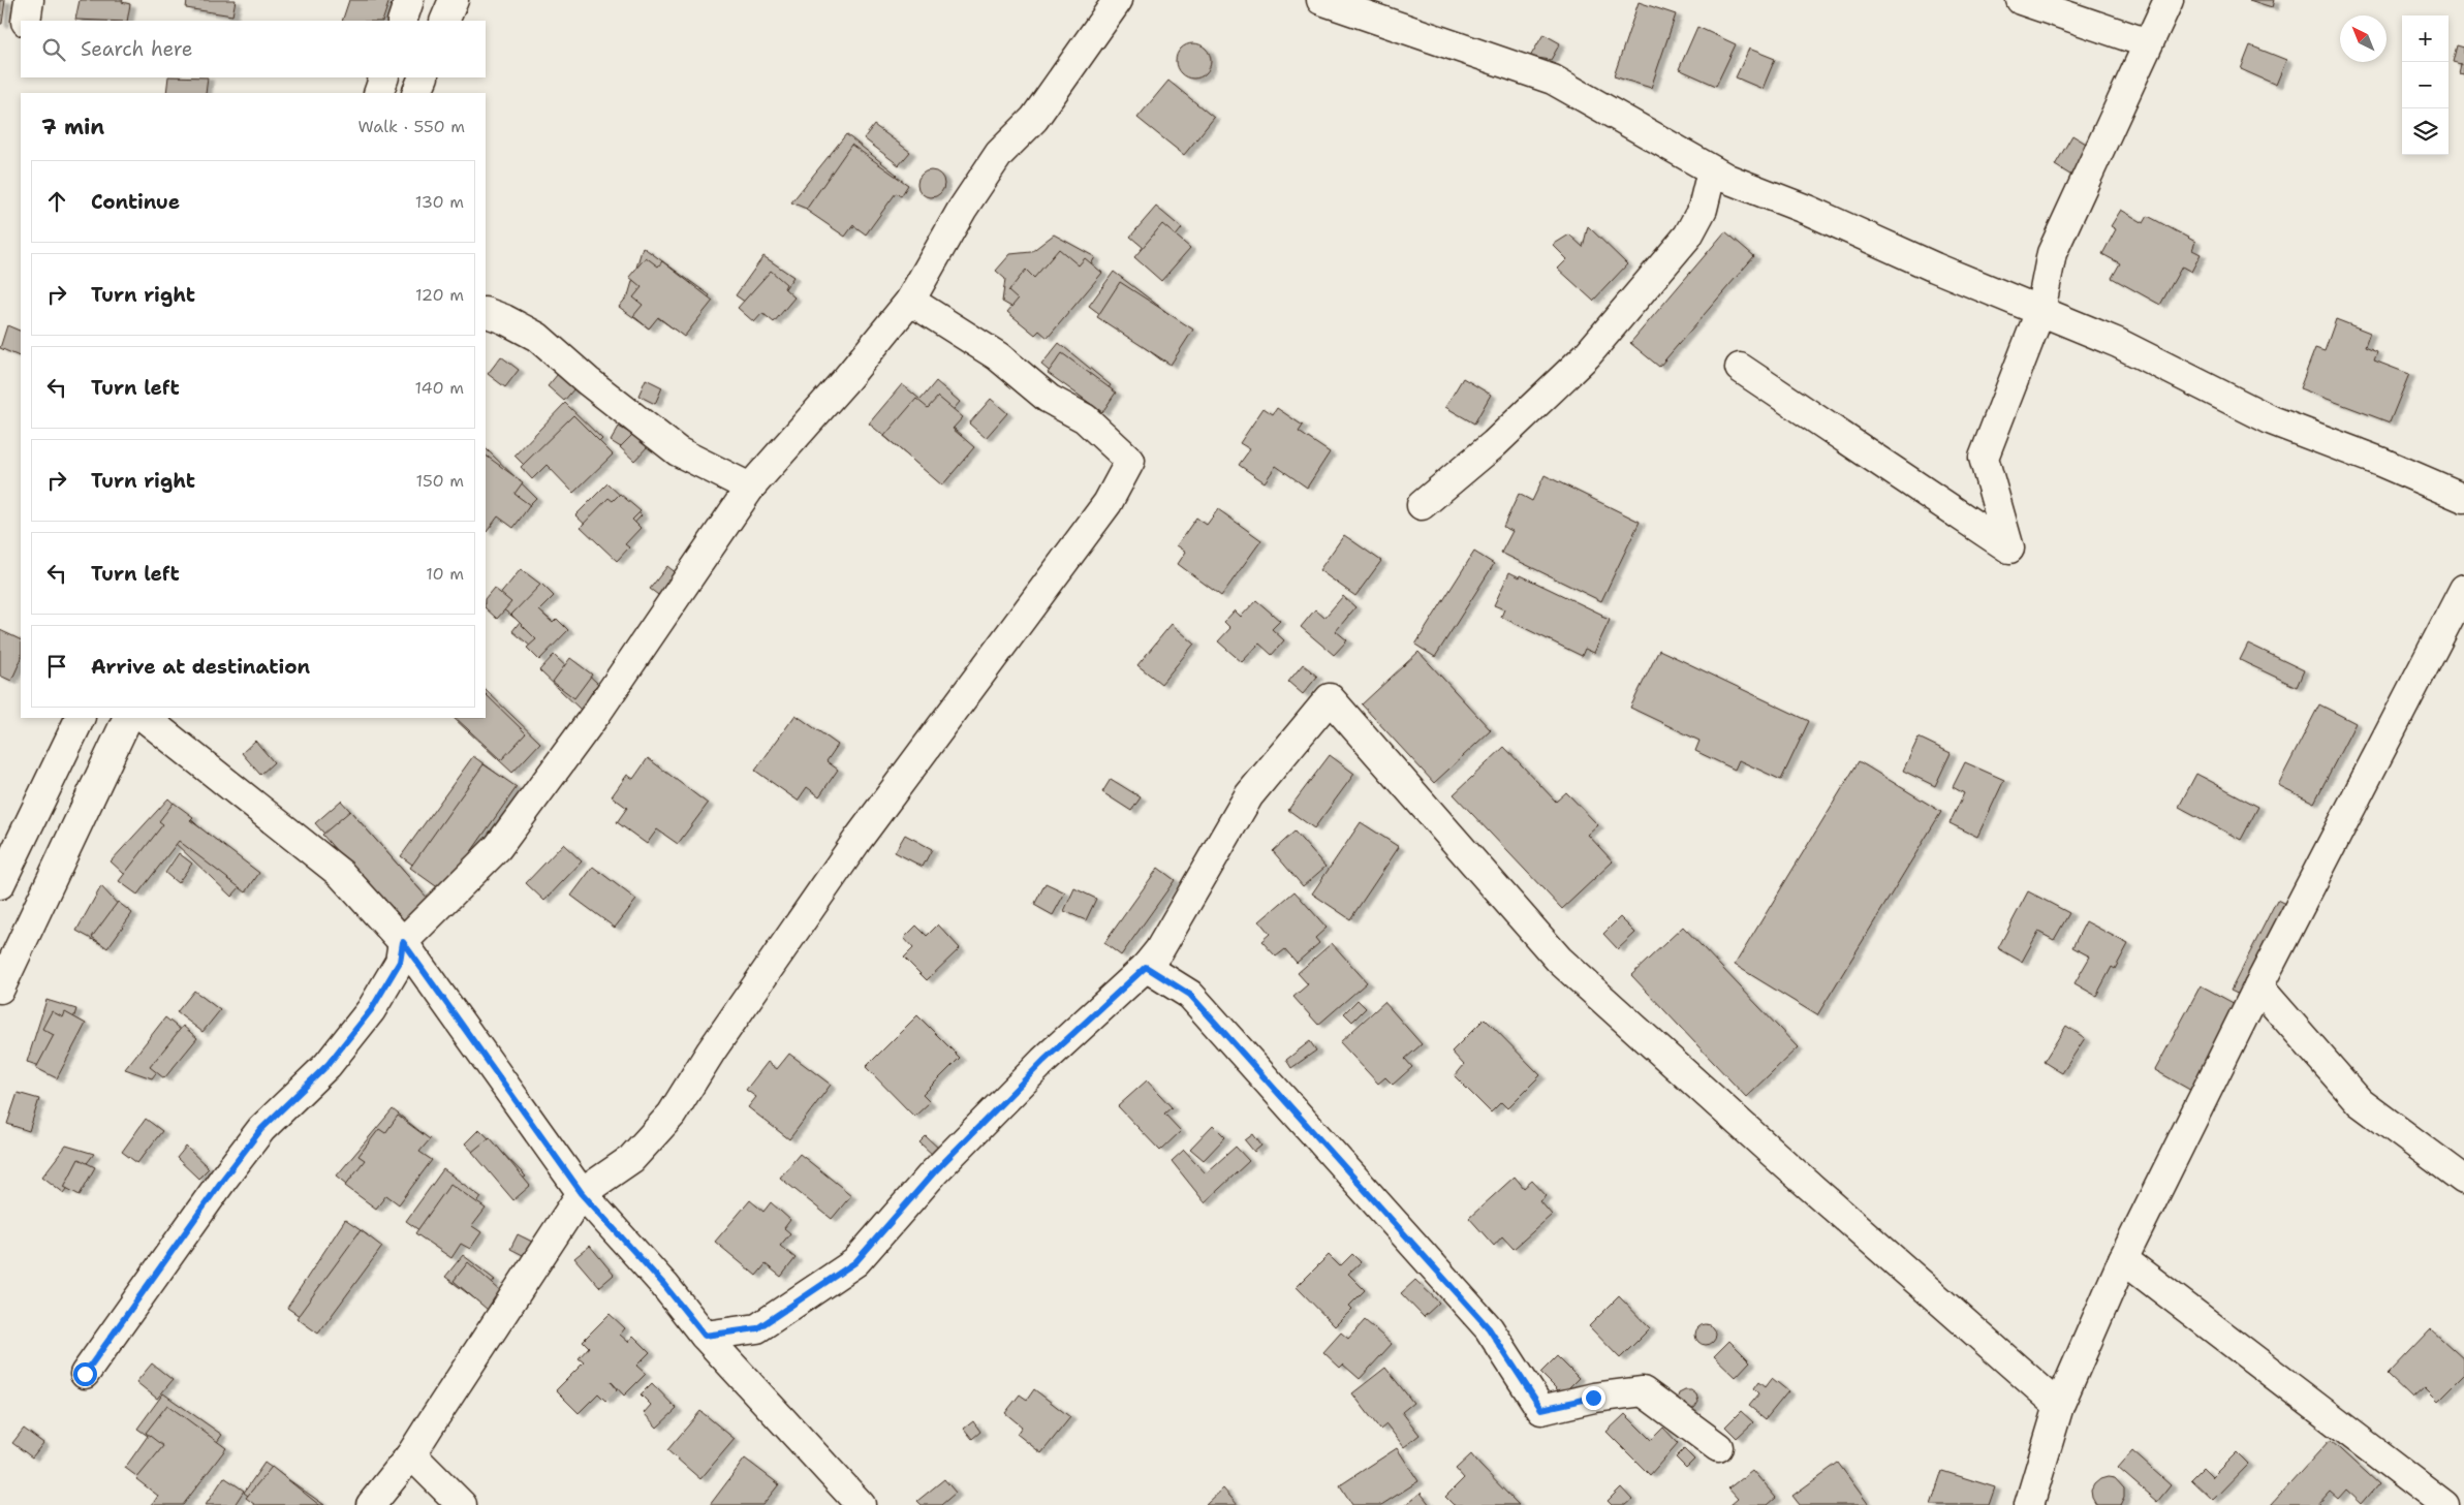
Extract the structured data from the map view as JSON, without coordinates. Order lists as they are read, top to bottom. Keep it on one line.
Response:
{"north":"top left","page":{"map_buttons":["+","−"],"search":"Search here","heading":["7 min","Walk · 550 m"],"list":[["Continue","130 m"],["Turn right","120 m"],["Turn left","140 m"],["Turn right","150 m"],["Turn left","10 m"],"Arrive at destination"]}}
